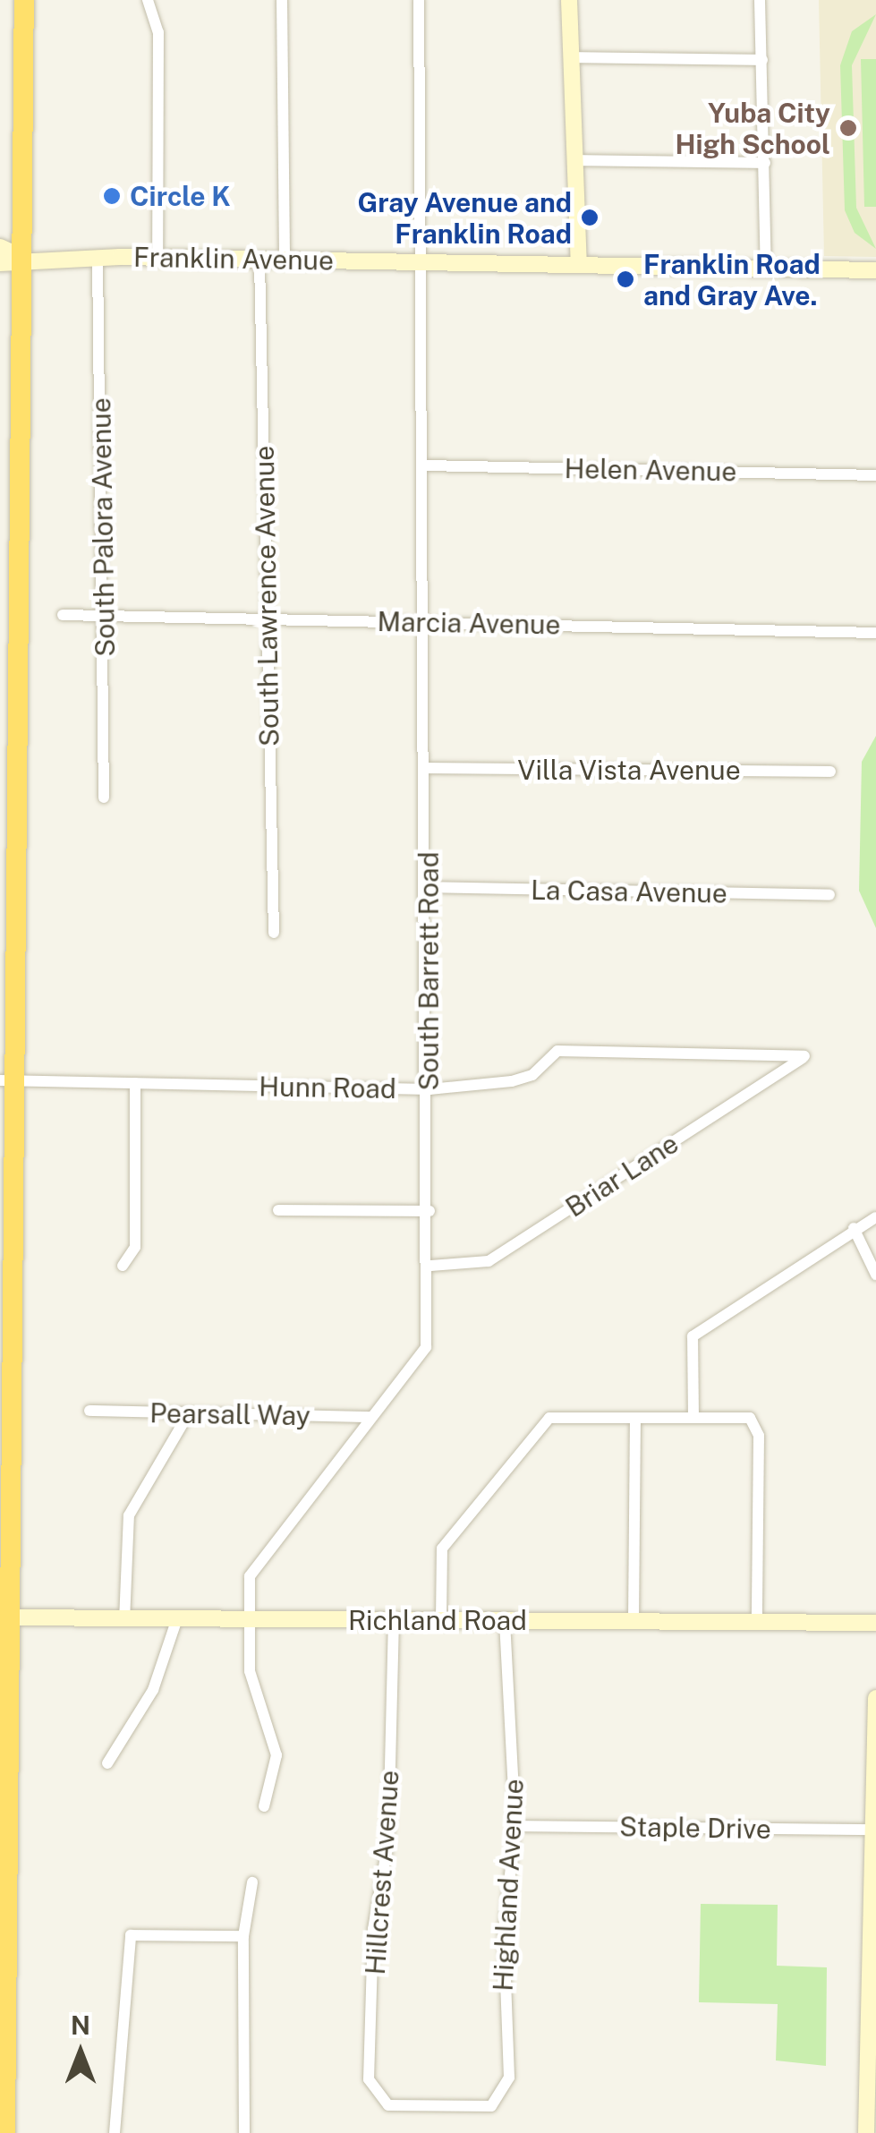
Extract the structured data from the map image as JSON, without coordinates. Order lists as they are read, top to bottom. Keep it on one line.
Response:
{"streets":{"street":["Franklin Avenue","Helen Avenue","South Palora Avenue","South Lawrence Avenue","Marcia Avenue","Villa Vista Avenue","La Casa Avenue","South Barrett Road","Hunn Road","Briar Lane","Pearsall Way","Richland Road","Staple Drive","Hillcrest Avenue","Highland Avenue"]},"crossings":[["Franklin Avenue","South Palora Avenue"],["Franklin Avenue","South Lawrence Avenue"],["Franklin Avenue","South Barrett Road"],["Helen Avenue","South Barrett Road"],["South Palora Avenue","Marcia Avenue"],["South Lawrence Avenue","Marcia Avenue"],["Marcia Avenue","South Barrett Road"],["Villa Vista Avenue","South Barrett Road"],["La Casa Avenue","South Barrett Road"],["South Barrett Road","Hunn Road"],["South Barrett Road","Briar Lane"],["South Barrett Road","Pearsall Way"],["South Barrett Road","Richland Road"],["Hunn Road","Briar Lane"],["Richland Road","Hillcrest Avenue"],["Richland Road","Highland Avenue"],["Staple Drive","Highland Avenue"],["Hillcrest Avenue","Highland Avenue"]],"places":["Yuba City High School","Circle K","Gray Avenue and Franklin Road","Franklin Road and Gray Ave."],"north":"top"}
